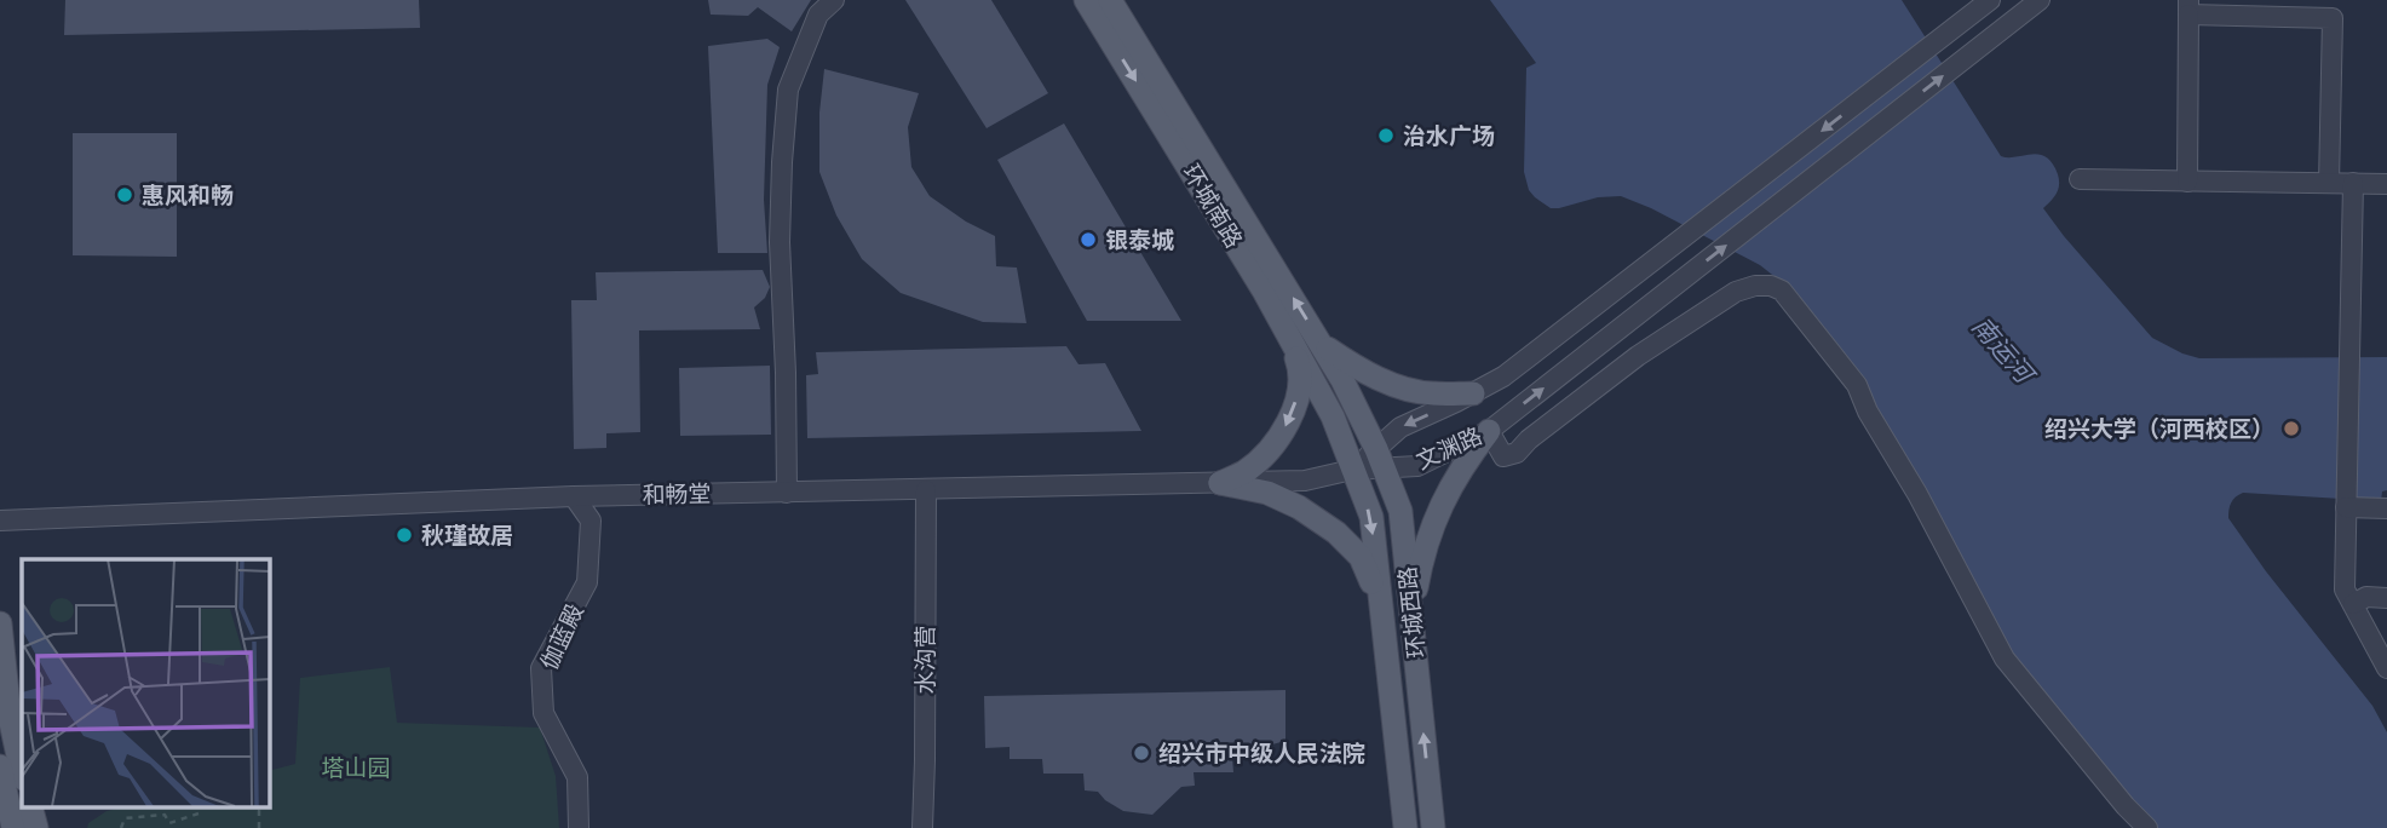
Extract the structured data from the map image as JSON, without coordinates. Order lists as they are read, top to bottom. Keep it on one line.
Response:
{"streets":{"main road":["环城南路","环城西路"],"street":["文渊路","和畅堂","伽蓝殿","水沟营"]},"crossings":[["环城南路","环城西路"],["文渊路","和畅堂"],["文渊路","环城西路"],["和畅堂","环城西路"],["和畅堂","伽蓝殿"],["和畅堂","水沟营"]],"water":["南运河"],"parks":["塔山园"],"places":["治水广场","惠风和畅","银泰城","绍兴大学（河西校区）","秋瑾故居","绍兴市中级人民法院"]}
